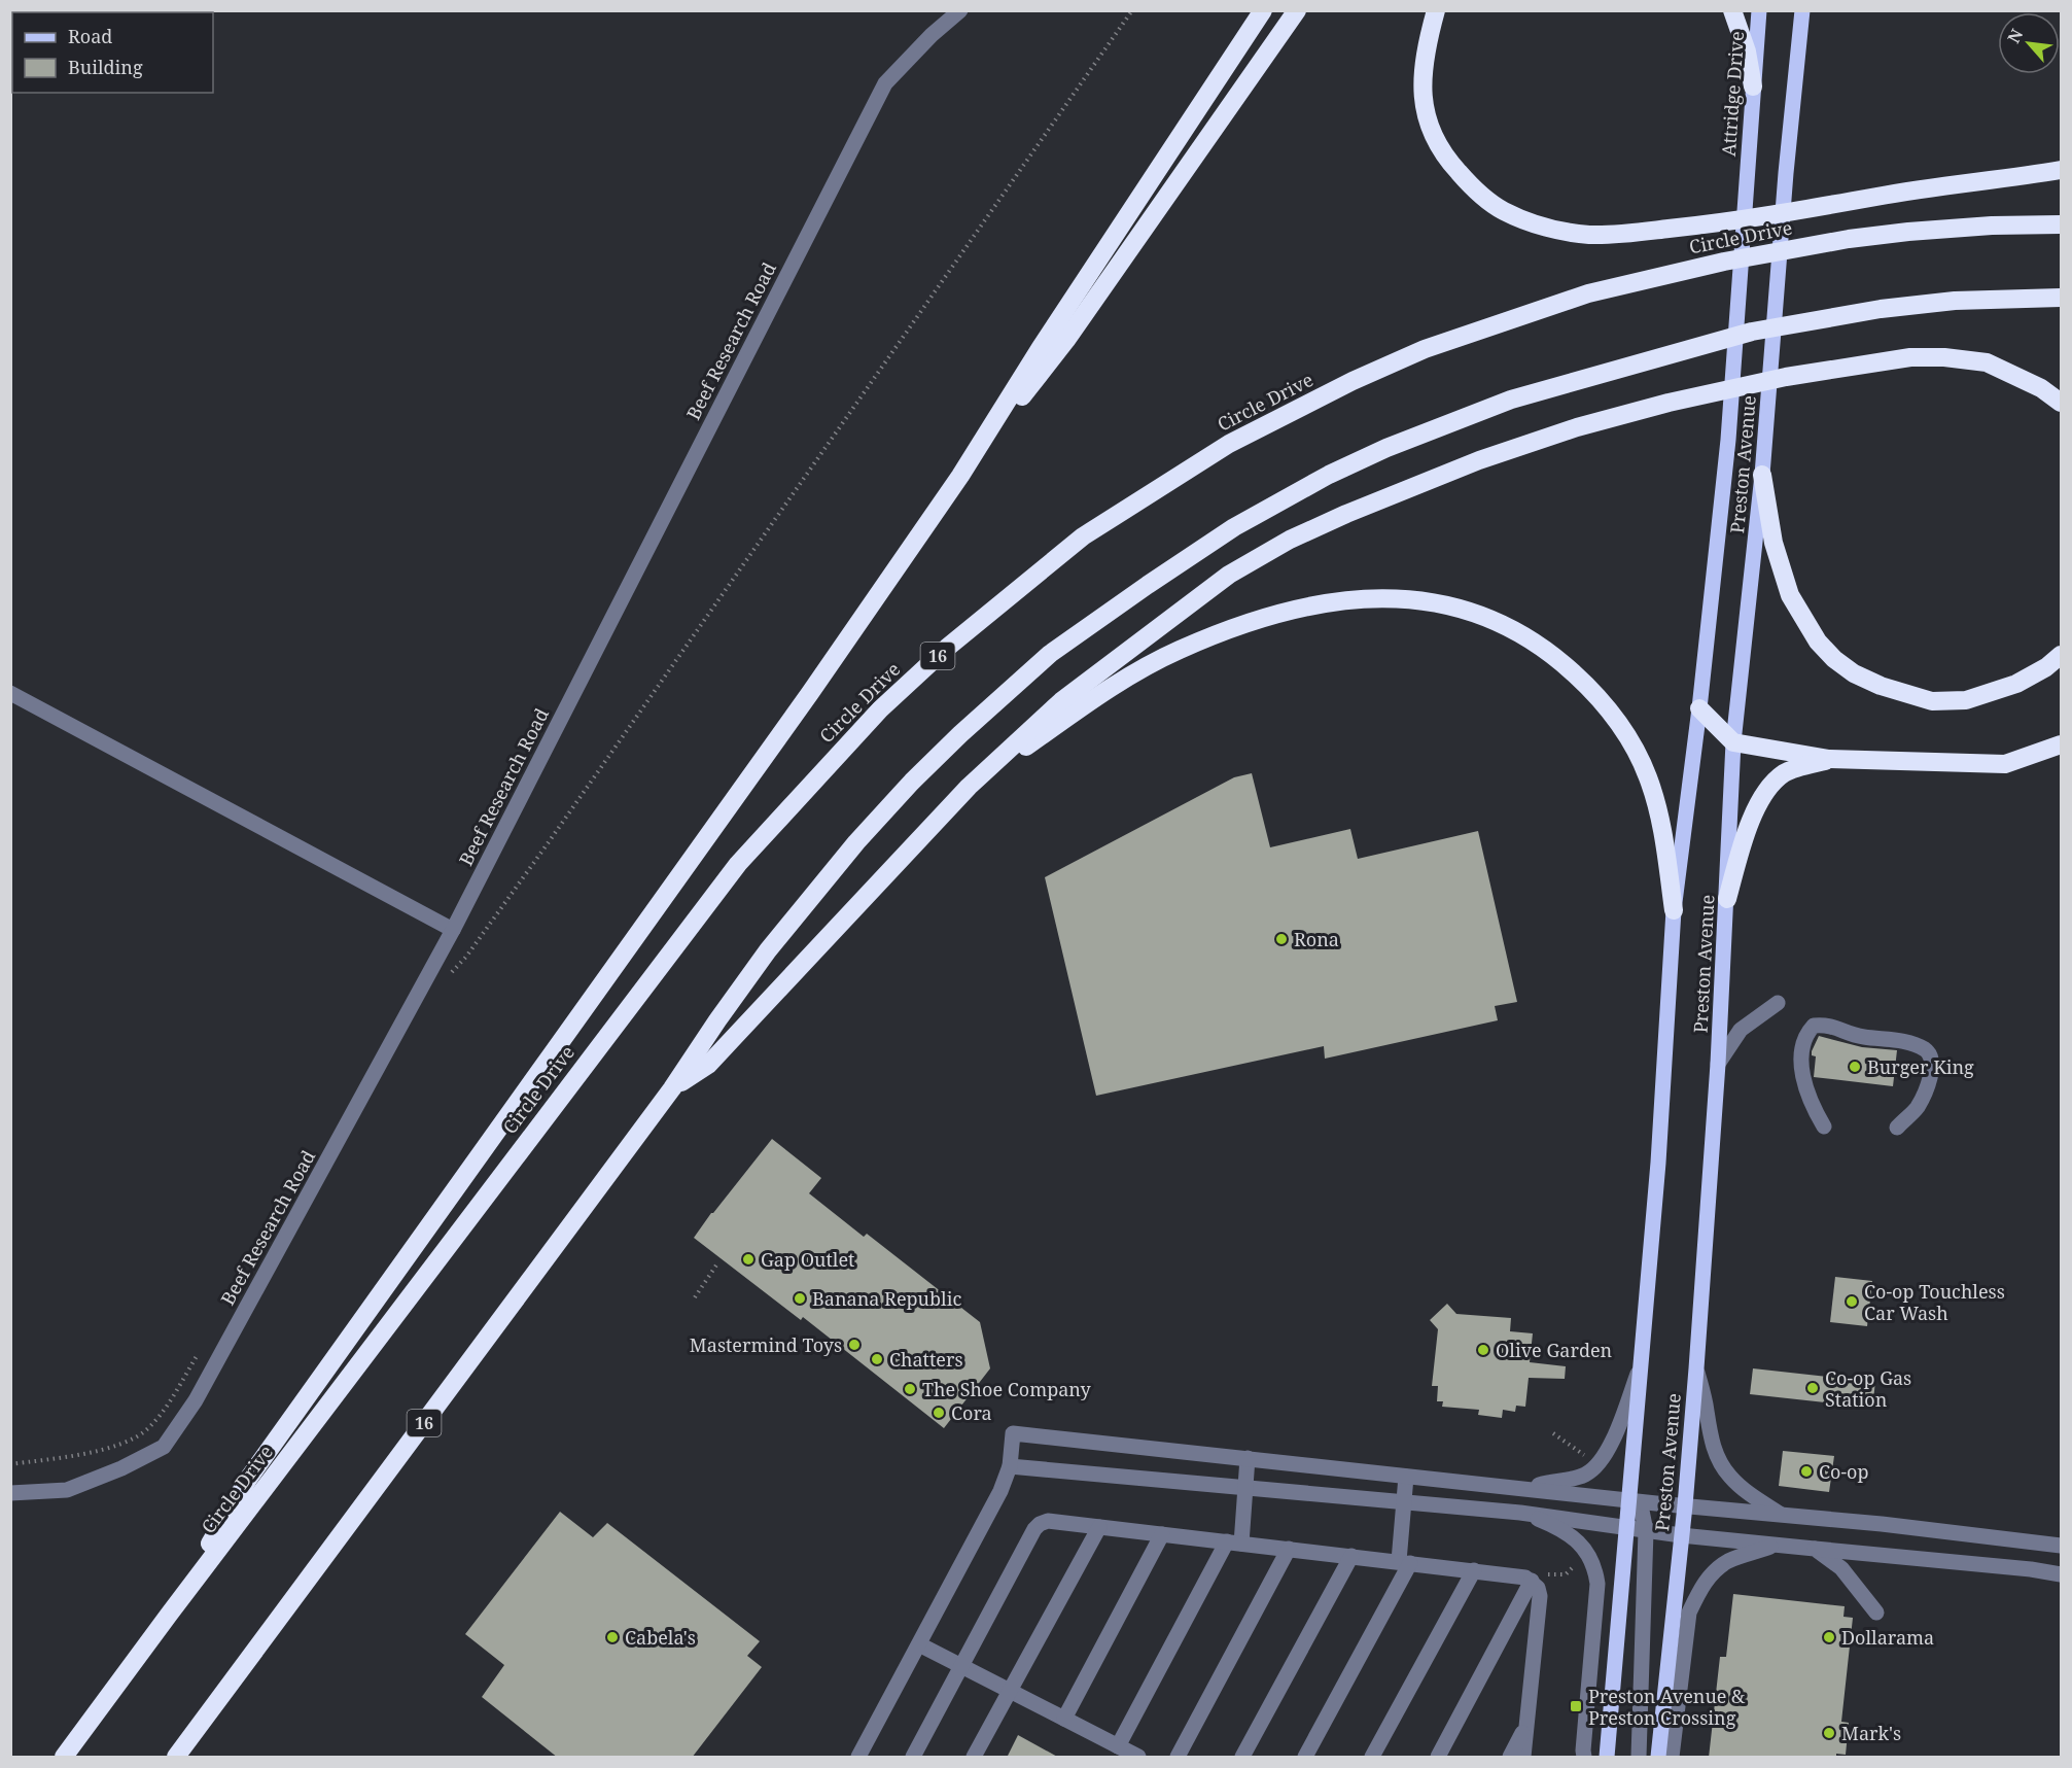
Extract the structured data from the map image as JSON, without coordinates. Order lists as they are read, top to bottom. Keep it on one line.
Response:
{"streets":{"highway":["Circle Drive","16"],"main road":["Attridge Drive","Preston Avenue"],"street":["Beef Research Road"]},"crossings":[["Attridge Drive","Preston Avenue"]],"places":{"other":["Rona","Burger King","Gap Outlet","Banana Republic","Co-op Touchless Car Wash","Mastermind Toys","Olive Garden","Chatters","Co-op Gas Station","The Shoe Company","Cora","Co-op","Cabela's","Dollarama","Mark's"],"transit":["Preston Avenue & Preston Crossing"]},"legend":["Road","Building"],"north":"top left"}
